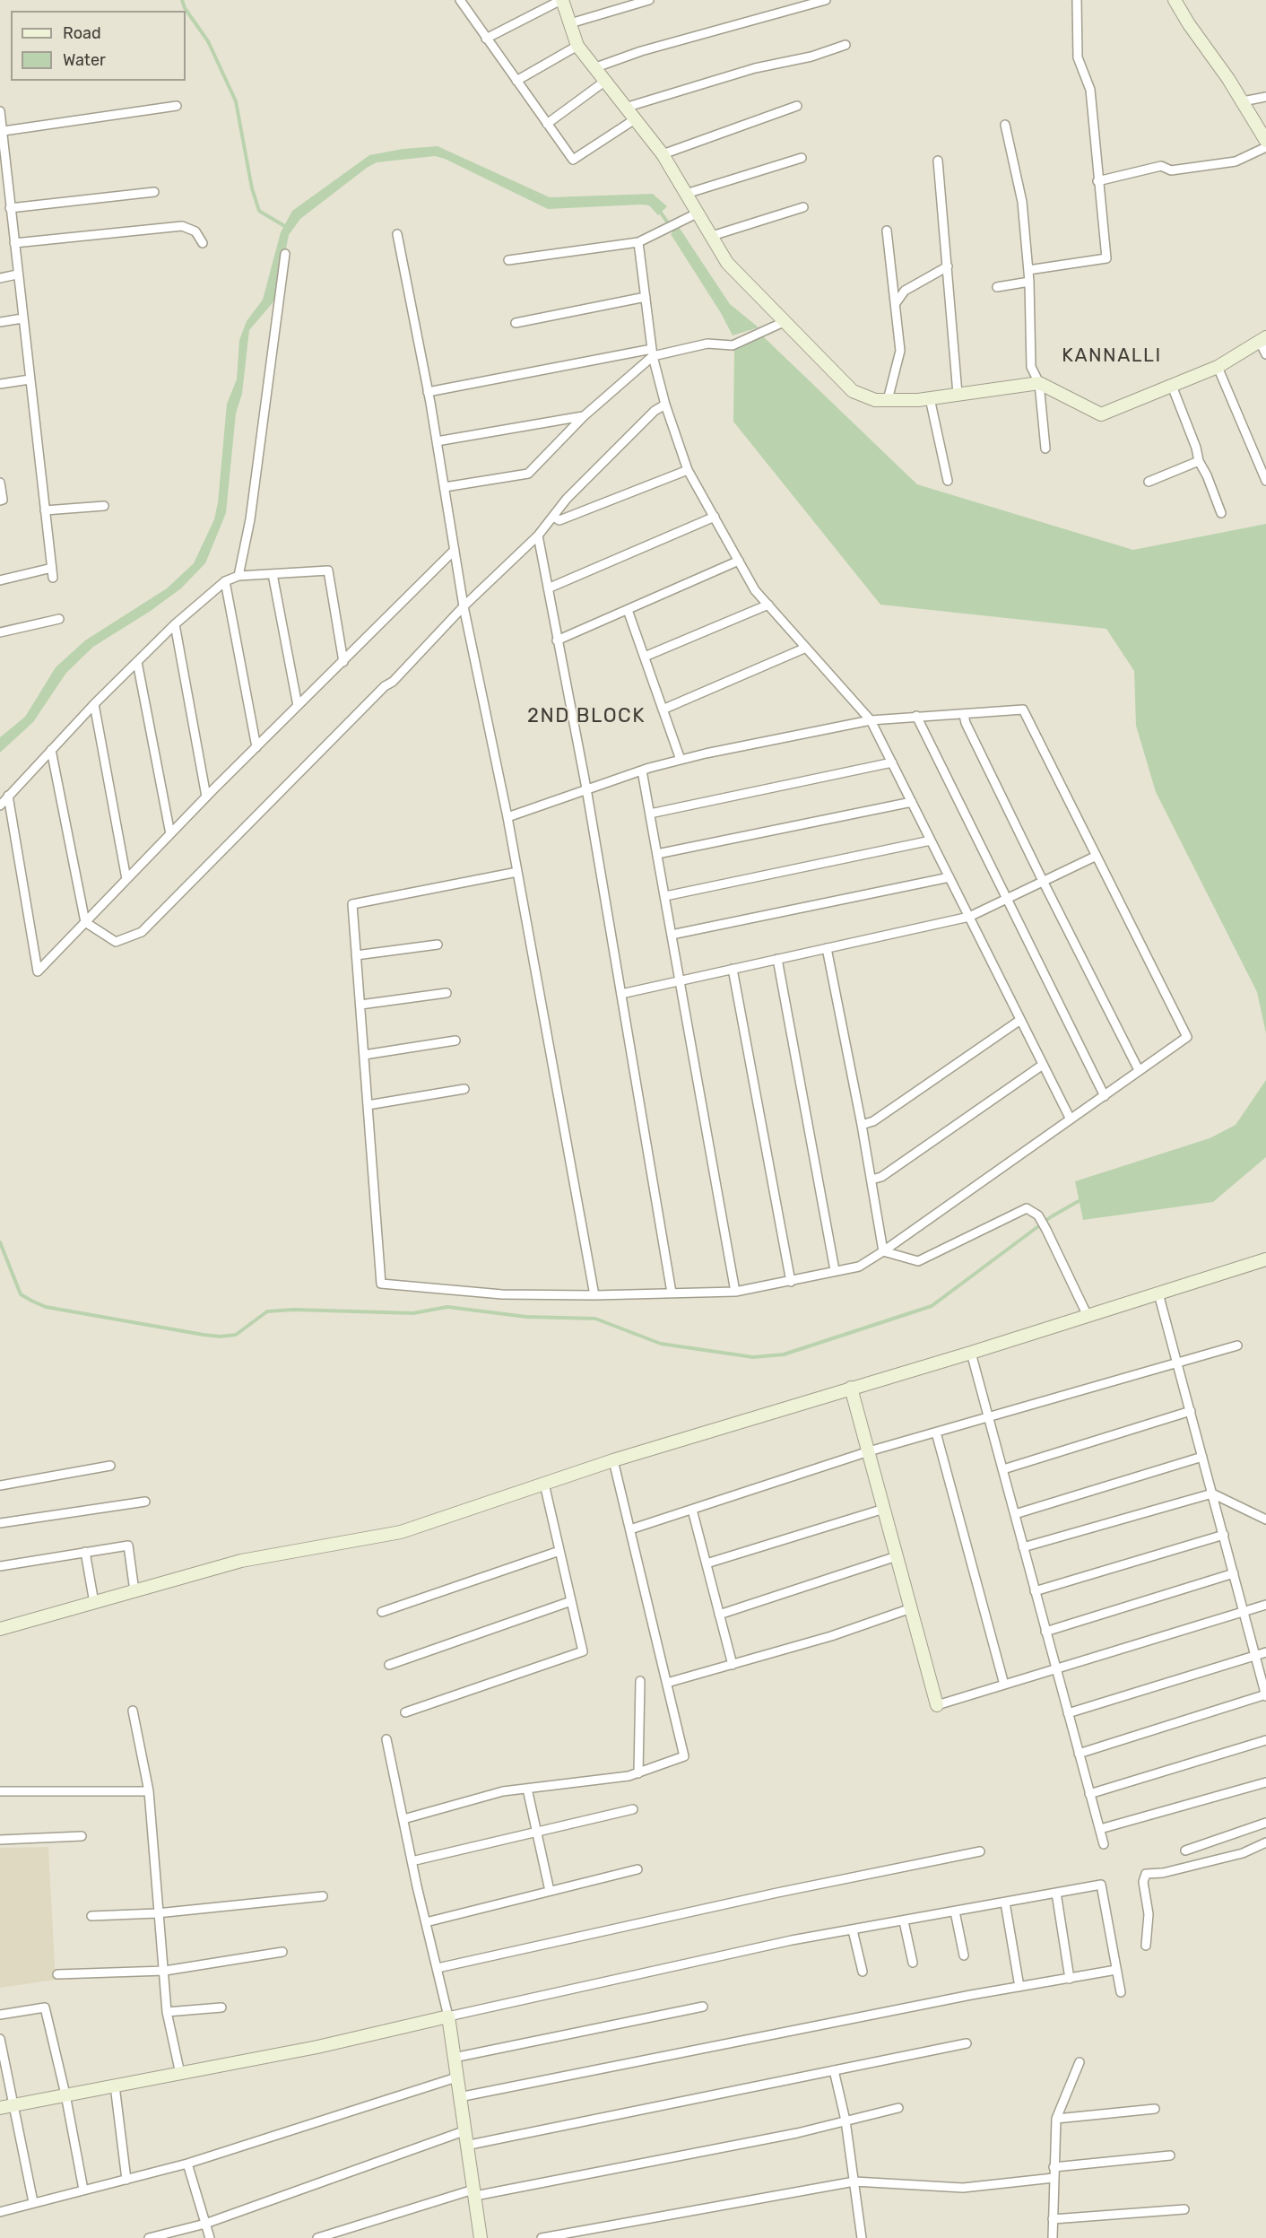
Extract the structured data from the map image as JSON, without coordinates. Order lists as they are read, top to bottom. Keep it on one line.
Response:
{"districts":["KANNALLI","2ND BLOCK"],"legend":["Road","Water"]}
